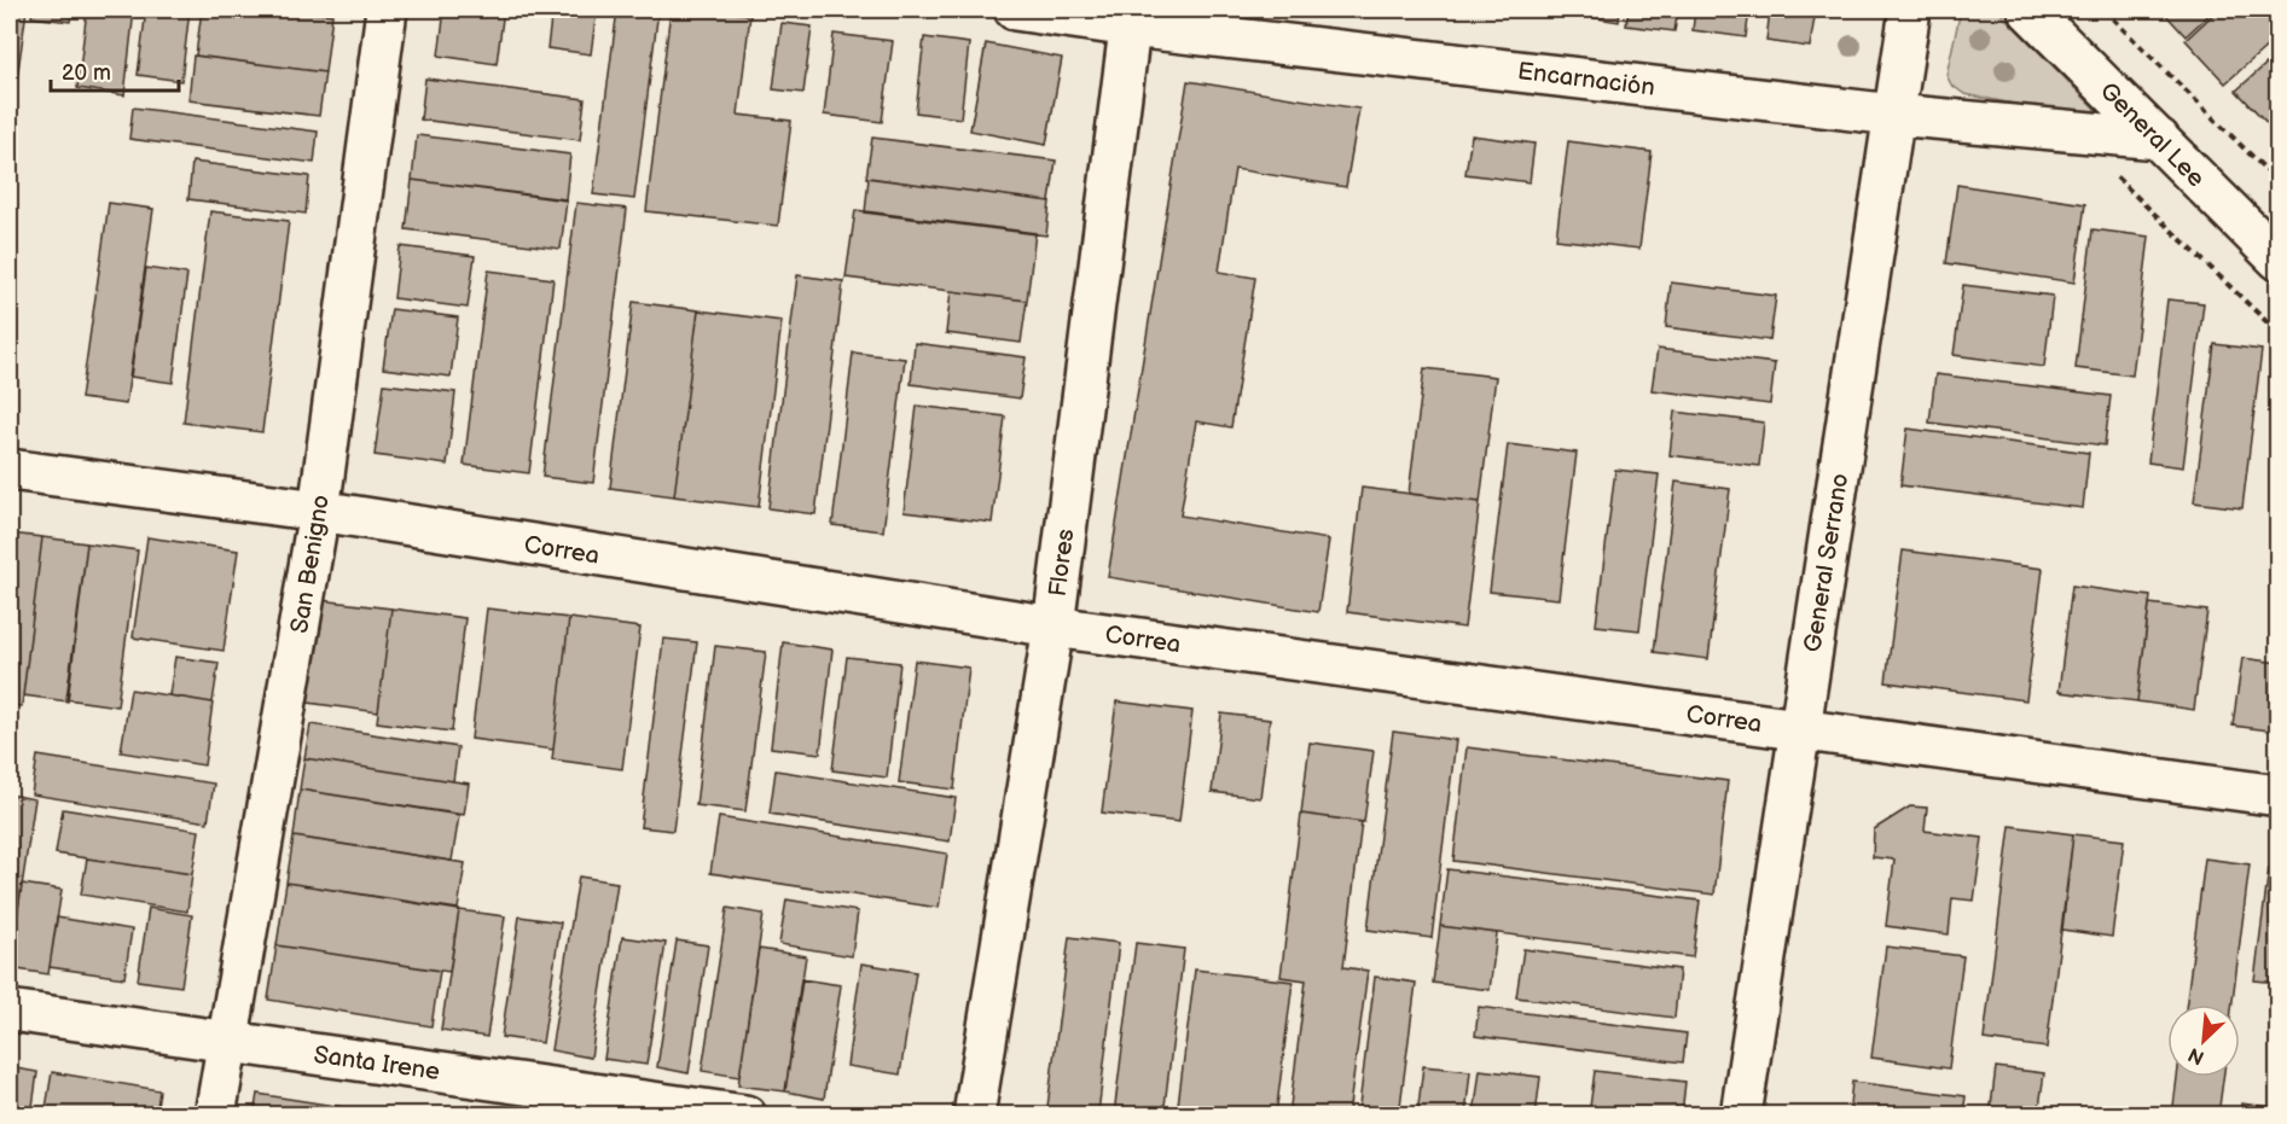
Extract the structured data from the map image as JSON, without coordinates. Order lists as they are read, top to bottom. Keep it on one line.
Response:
{"streets":{"street":["Encarnación","General Lee","Correa","Flores","General Serrano","San Benigno","Santa Irene"]},"crossings":[["Encarnación","General Lee"],["Encarnación","Flores"],["Encarnación","General Serrano"],["Correa","Flores"],["Correa","General Serrano"],["Correa","San Benigno"],["San Benigno","Santa Irene"]],"scale_bar":"20 m","north":"bottom left"}
